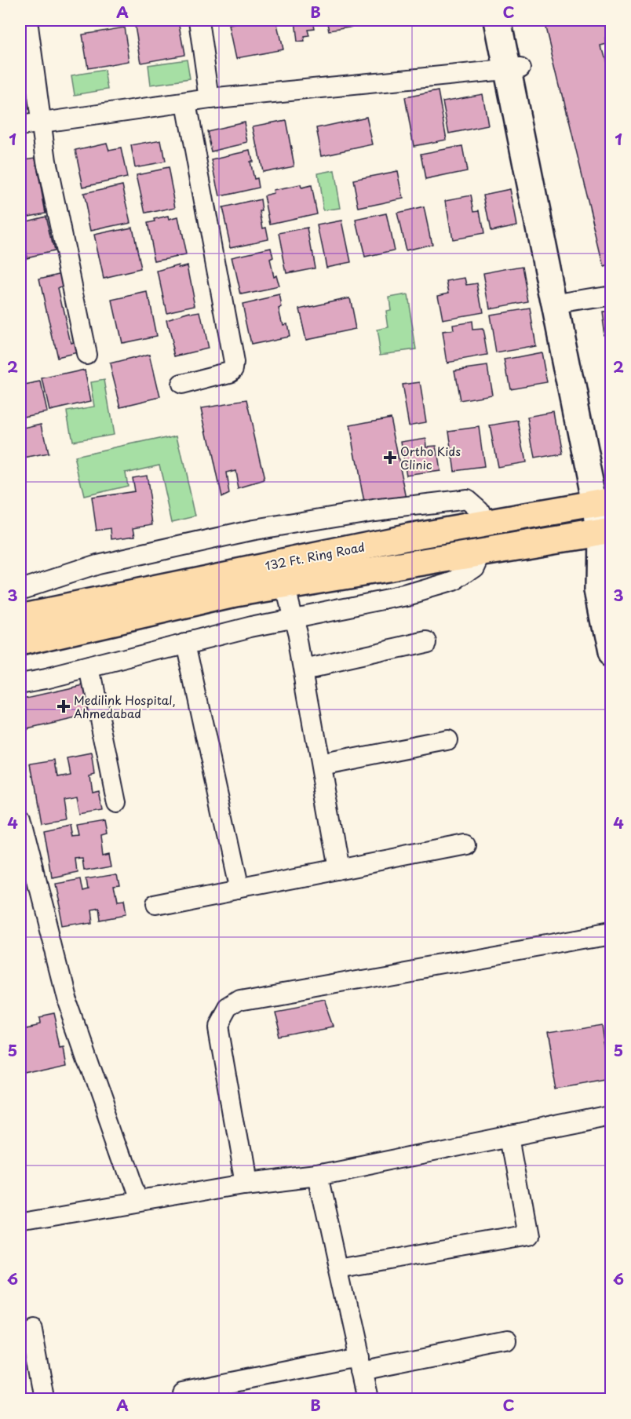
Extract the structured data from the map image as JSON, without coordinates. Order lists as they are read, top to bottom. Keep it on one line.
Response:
{"streets":{"main road":["132 Ft. Ring Road"]},"places":{"health":["Ortho Kids Clinic","Medilink Hospital, Ahmedabad"]},"grid":{"columns":["A","B","C"],"rows":["1","2","3","4","5","6"]}}
